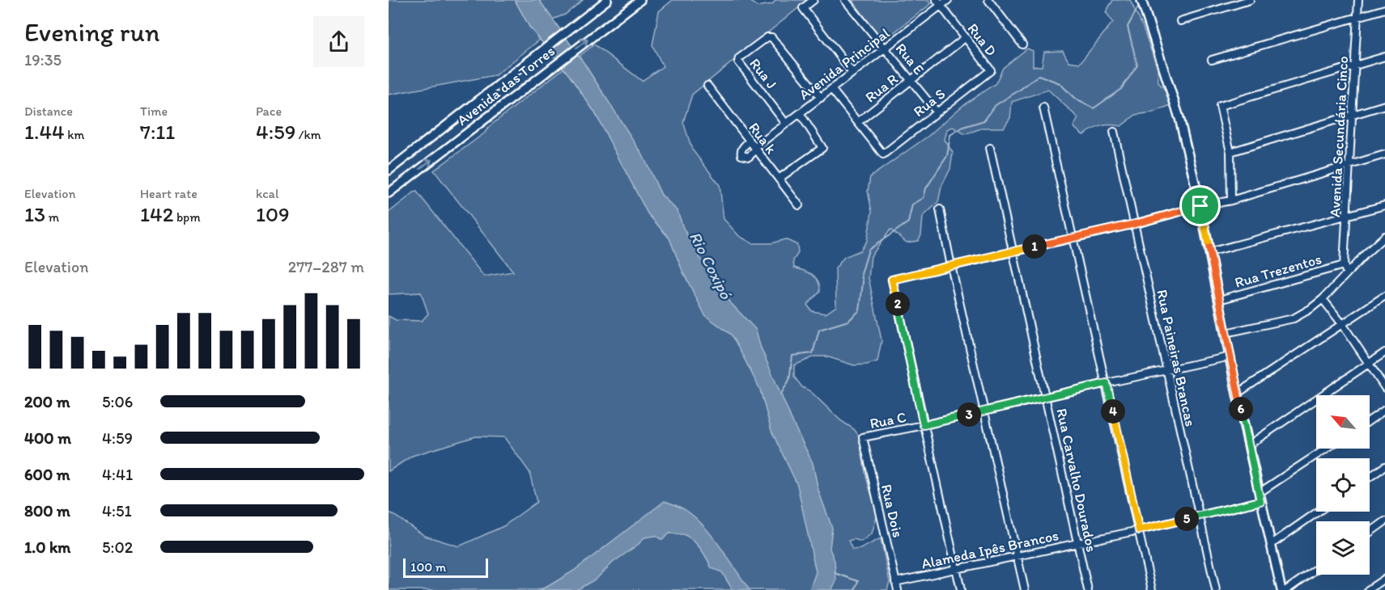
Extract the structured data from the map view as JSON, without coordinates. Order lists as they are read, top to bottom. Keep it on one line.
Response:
{"streets":{"main road":["Avenida das Torres"],"street":["Rua D","Rua E","Avenida Principal","Rua J","Rua R","Rua S","Avenida Secundária Cinco","Rua k","Rua Trezentos","Rua Paineiras Brancas","Rua C","Rua Carvalho Dourados","Rua Dois","Alameda Ipês Brancos"]},"crossings":[["Rua D","Avenida Principal"],["Rua D","Rua R"],["Rua D","Rua S"],["Rua E","Avenida Principal"],["Rua E","Rua R"],["Rua E","Rua S"],["Avenida Principal","Rua J"],["Avenida Principal","Rua k"],["Rua R","Rua S"],["Avenida Secundária Cinco","Rua Trezentos"],["Rua Paineiras Brancas","Rua C"],["Rua Paineiras Brancas","Alameda Ipês Brancos"],["Rua C","Rua Carvalho Dourados"],["Rua C","Rua Dois"],["Rua Carvalho Dourados","Alameda Ipês Brancos"],["Rua Dois","Alameda Ipês Brancos"]],"water":["Rio Coxipó"],"scale_bar":"100 m","north":"top left","page":{"heading":["Evening run","19:35"],"stats":[["Distance","1.44 km"],["Time","7:11"],["Pace","4:59 /km"],["Elevation","13 m"],["Heart rate","142 bpm"],["kcal","109"]],"pins":["1","2","6","4","3","5"],"chart":["Elevation","277–287 m"],"list":[{"name":"200 m","note":"5:06"},{"name":"400 m","note":"4:59"},{"name":"600 m","note":"4:41"},{"name":"800 m","note":"4:51"},{"name":"1.0 km","note":"5:02"}],"scale":"100 m"}}
